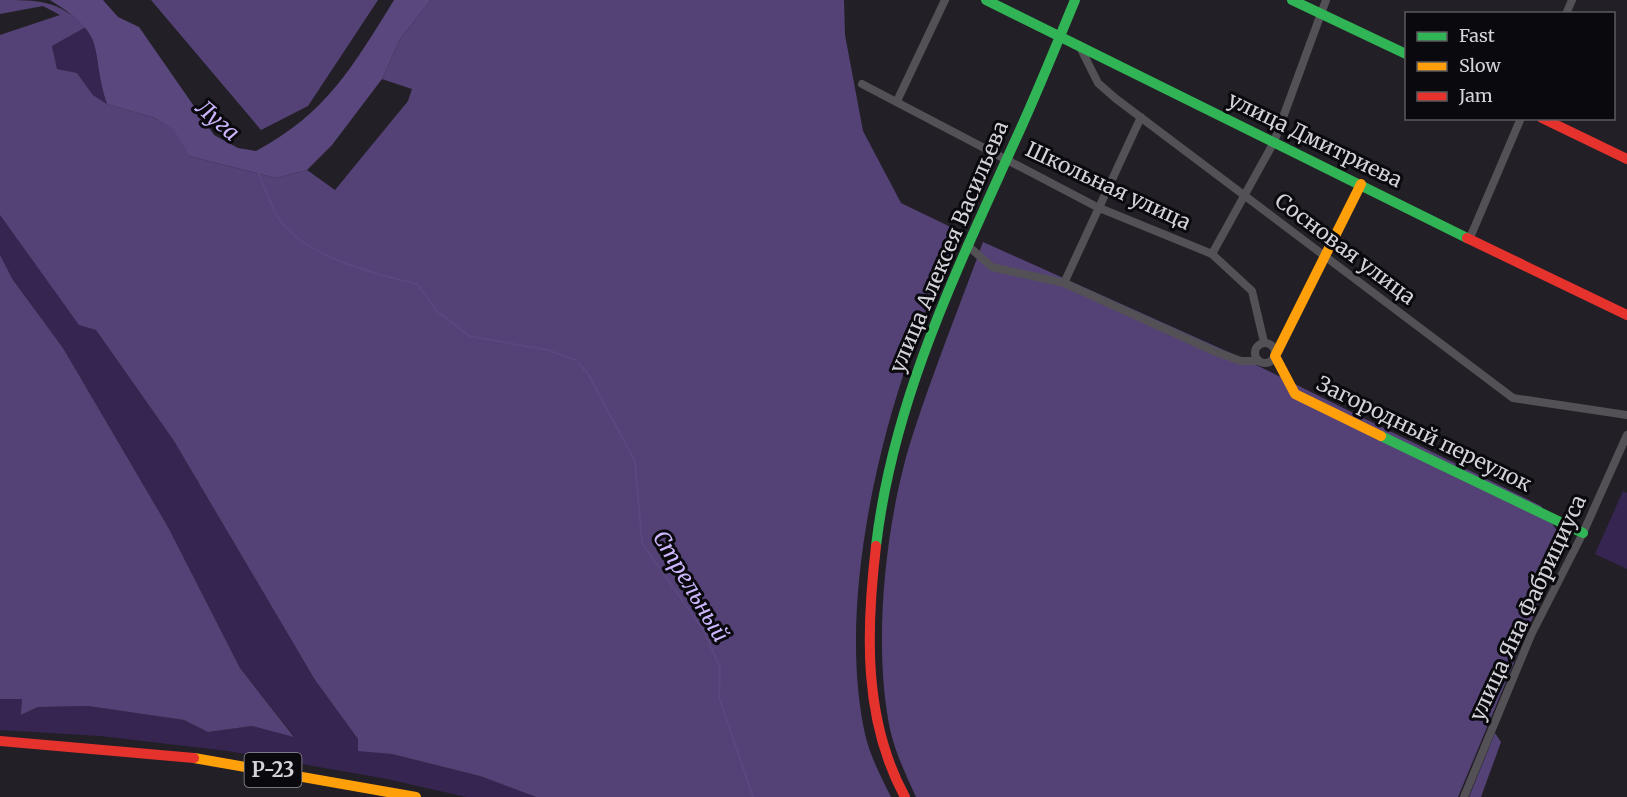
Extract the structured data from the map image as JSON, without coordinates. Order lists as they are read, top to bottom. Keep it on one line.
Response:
{"streets":{"main road":["улица Дмитриева","улица Алексея Васильева","Загородный переулок","Р-23"],"street":["Школьная улица","Сосновая улица","улица Яна Фабрициуса"]},"crossings":[["улица Дмитриева","улица Алексея Васильева"],["улица Дмитриева","Сосновая улица"],["Школьная улица","улица Алексея Васильева"],["Школьная улица","Загородный переулок"],["Загородный переулок","улица Яна Фабрициуса"]],"water":["Луга","Стрельный"],"legend":["Fast","Slow","Jam"]}
